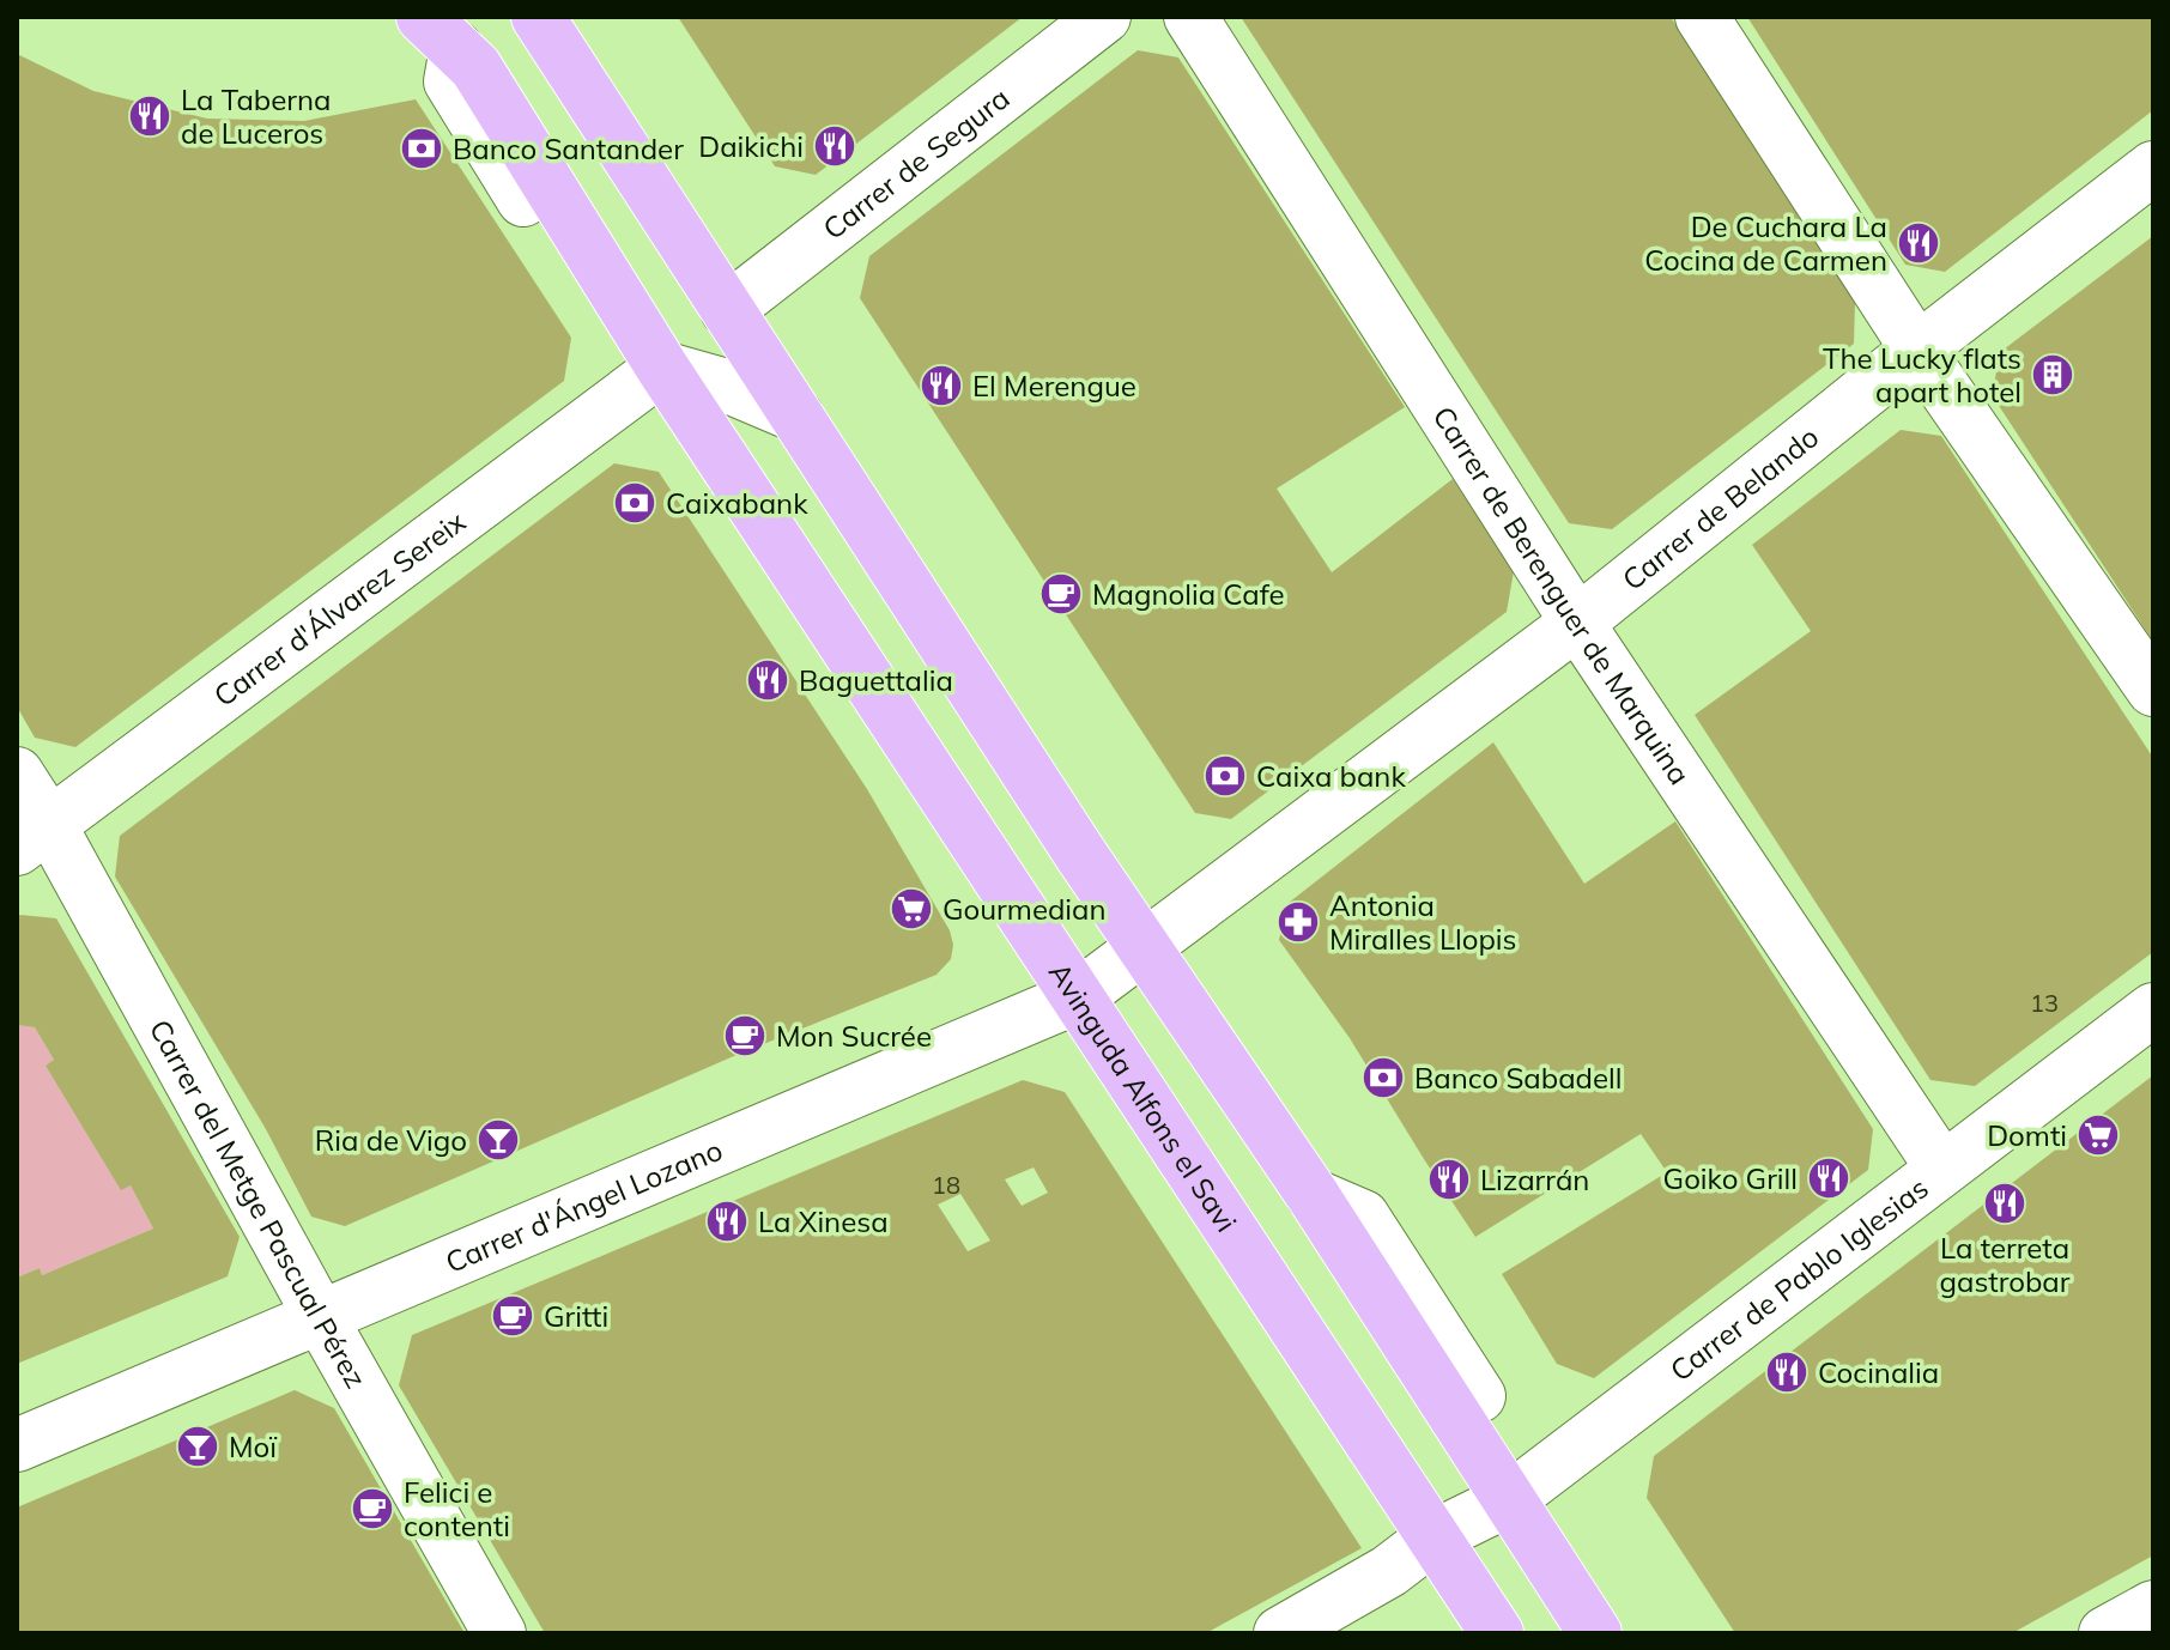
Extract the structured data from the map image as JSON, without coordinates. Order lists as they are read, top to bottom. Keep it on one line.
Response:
{"streets":{"main road":["Avinguda Alfons el Savi"],"street":["Carrer de Segura","Carrer de Belando","Carrer de Berenguer de Marquina","Carrer d'Álvarez Sereix","Carrer del Metge Pascual Pérez","Carrer d'Ángel Lozano","Carrer de Pablo Iglesias"]},"crossings":[["Carrer de Belando","Carrer de Berenguer de Marquina"],["Carrer de Belando","Carrer d'Ángel Lozano"],["Carrer de Berenguer de Marquina","Carrer de Pablo Iglesias"],["Carrer d'Álvarez Sereix","Avinguda Alfons el Savi"],["Carrer d'Álvarez Sereix","Carrer del Metge Pascual Pérez"],["Avinguda Alfons el Savi","Carrer d'Ángel Lozano"],["Avinguda Alfons el Savi","Carrer de Pablo Iglesias"],["Carrer del Metge Pascual Pérez","Carrer d'Ángel Lozano"]],"places":{"restaurant":["La Taberna de Luceros","Daikichi","De Cuchara La Cocina de Carmen","El Merengue","Baguettalia","Goiko Grill","Lizarrán","La terreta gastrobar","La Xinesa","Cocinalia"],"bank":["Banco Santander","Caixabank","Caixa bank","Banco Sabadell"],"building":["The Lucky flats apart hotel"],"cafe":["Magnolia Cafe","Mon Sucrée","Gritti","Felici e contenti"],"supermarket":["Gourmedian","Domti"],"pharmacy":["Antonia Miralles Llopis"],"bar":["Ria de Vigo","Moï"]},"house_numbers":["13","18"]}
